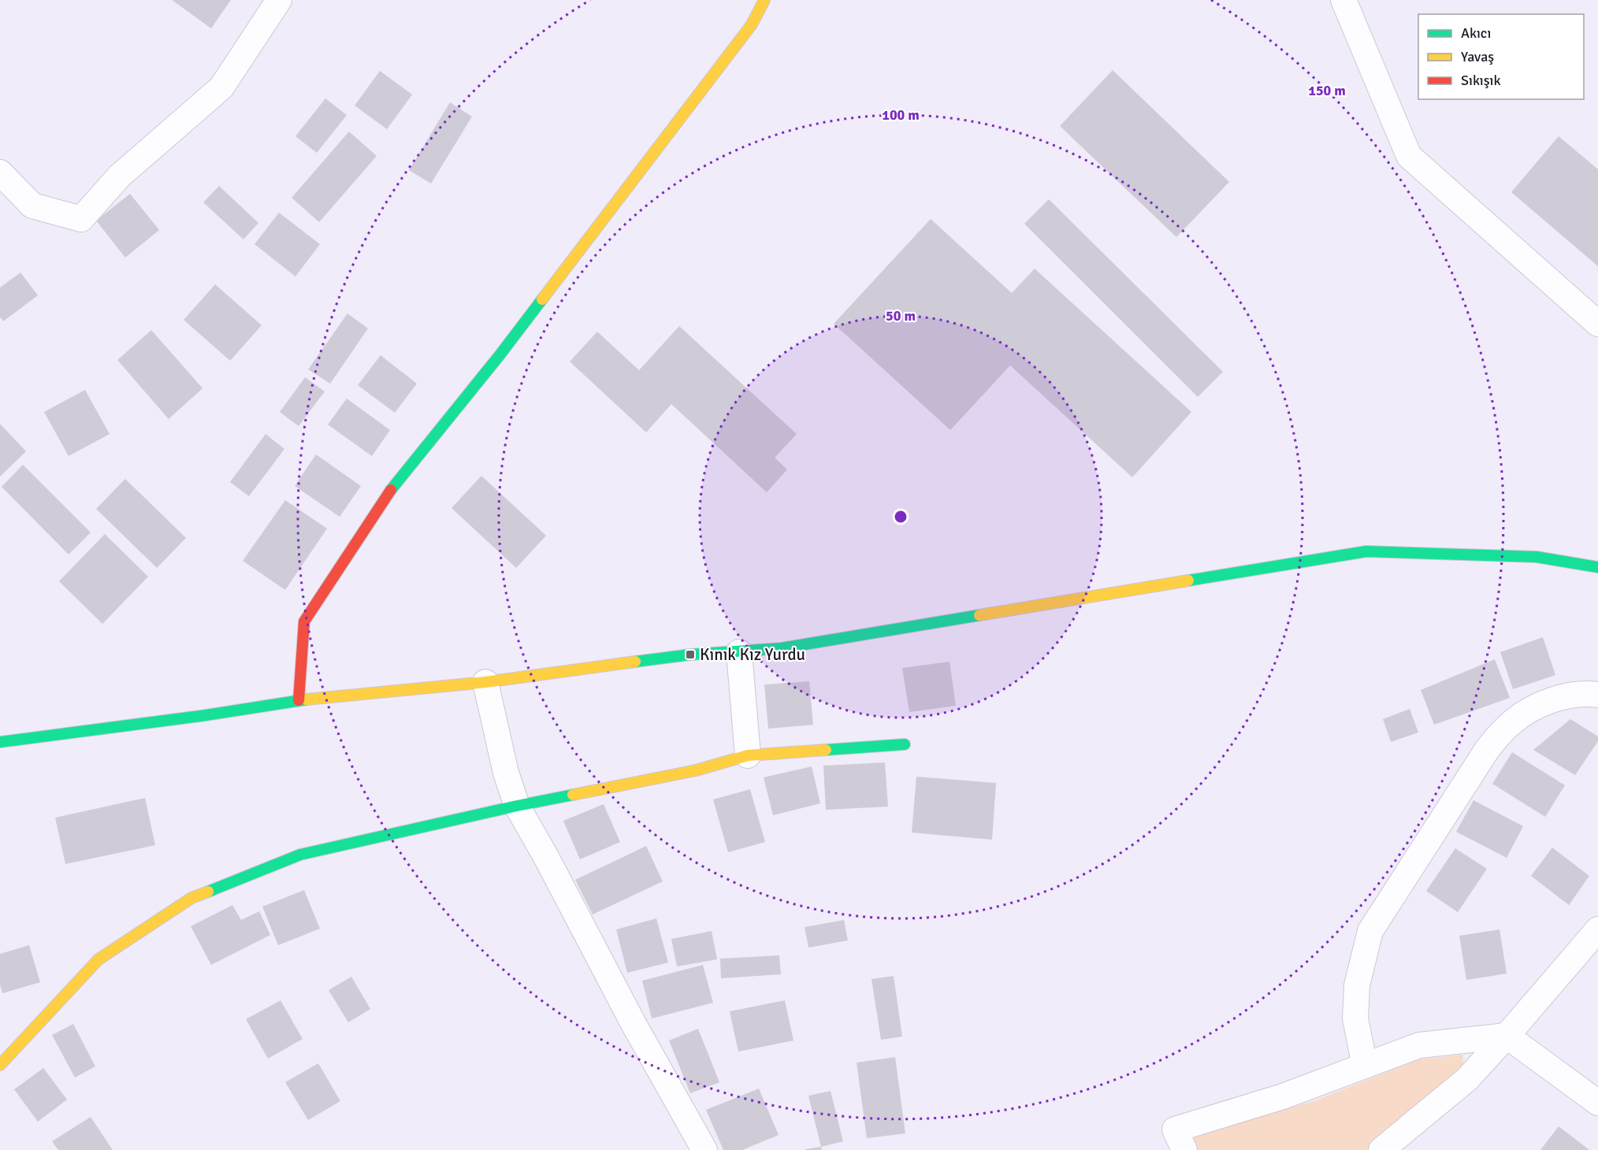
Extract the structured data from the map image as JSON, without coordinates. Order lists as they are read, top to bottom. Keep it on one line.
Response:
{"places":{"transit":["Kınık Kız Yurdu"]},"legend":["Akıcı","Yavaş","Sıkışık"],"rings":["150 m","100 m","50 m"]}
